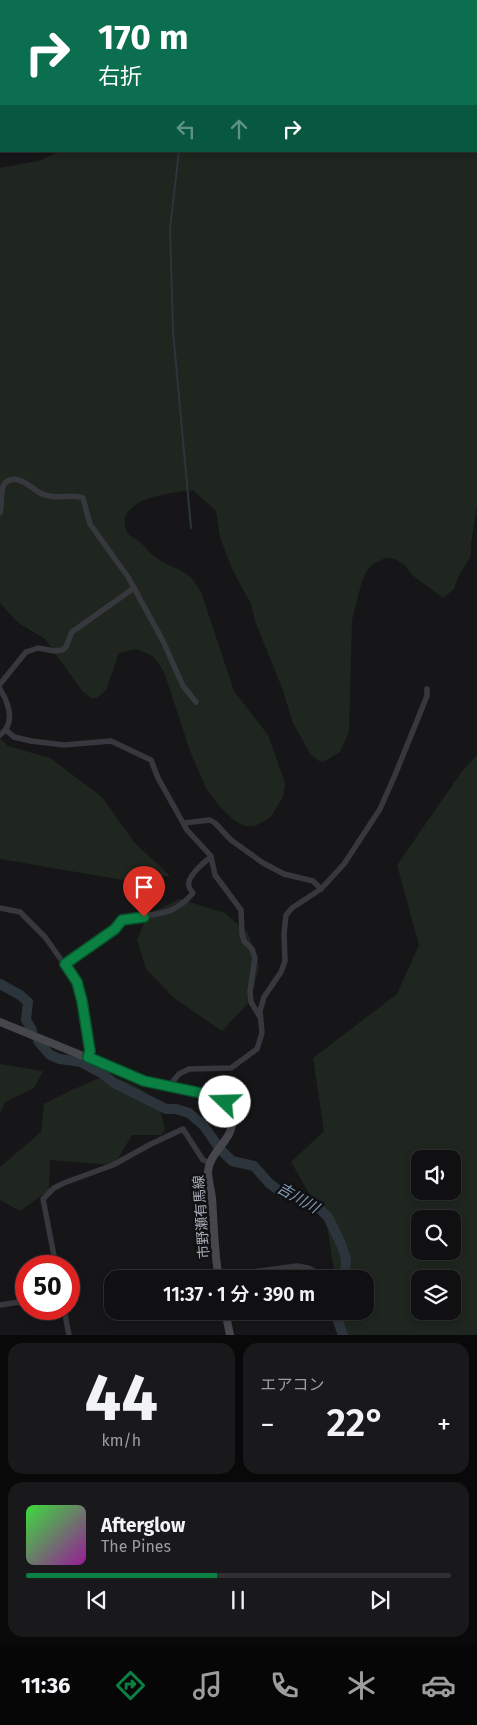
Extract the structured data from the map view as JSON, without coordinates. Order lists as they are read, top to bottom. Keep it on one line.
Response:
{"streets":{"main road":["市野瀬有馬線"]},"water":["吉川川"],"page":{"turn":["170 m","右折"],"limit":"50","trip":"11:37 · 1 分 · 390 m","tile":[["44","km/h"],"エアコン"],"heat":["−","22°","+"],"song":["Afterglow","The Pines"],"tabs":"11:36"}}
